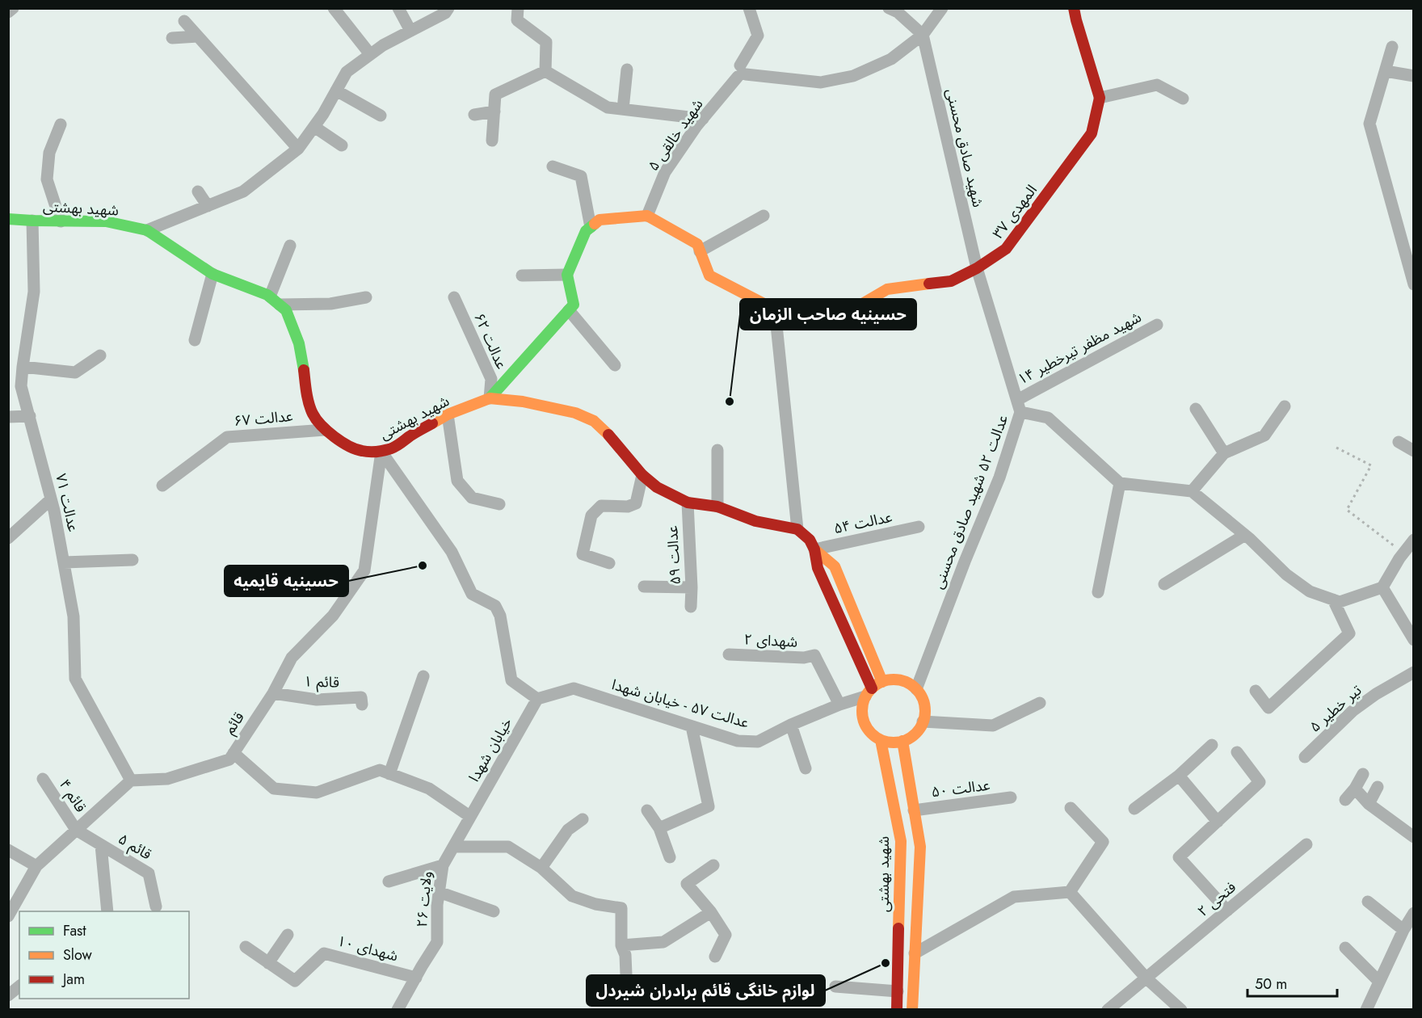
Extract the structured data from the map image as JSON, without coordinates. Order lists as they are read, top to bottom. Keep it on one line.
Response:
{"streets":{"main road":["شهید بهشتی","المهدی ۳۷"],"street":["شهید خالقی ۵","شهید صادق محسنی","عدالت ۶۲","شهید مظفر تیرخطیر ۱۴","عدالت ۶۷","عدالت ۵۲ شهید صادق محسنی","عدالت ۷۱","عدالت ۵۴","عدالت ۵۹","شهدای ۲","قائم ۱","عدالت ۵۷ - خیابان شهدا","تیر خطیر ۵","قائم","خیابان شهدا","عدالت ۵۰","قائم ۴","قائم ۵","ولایت ۲۶","فتحی ۲","شهدای ۱۰"]},"crossings":[["شهید صادق محسنی","المهدی ۳۷"],["شهید صادق محسنی","عدالت ۵۲ شهید صادق محسنی"],["شهید بهشتی","عدالت ۶۲"],["شهید بهشتی","عدالت ۶۷"],["شهید بهشتی","عدالت ۵۲ شهید صادق محسنی"],["شهید بهشتی","عدالت ۷۱"],["شهید بهشتی","عدالت ۵۹"],["شهید بهشتی","عدالت ۵۷ - خیابان شهدا"],["شهید بهشتی","قائم"],["المهدی ۳۷","عدالت ۵۲ شهید صادق محسنی"],["شهید مظفر تیرخطیر ۱۴","عدالت ۵۲ شهید صادق محسنی"],["عدالت ۵۲ شهید صادق محسنی","عدالت ۵۷ - خیابان شهدا"],["عدالت ۷۱","قائم"],["شهدای ۲","عدالت ۵۷ - خیابان شهدا"],["قائم ۱","قائم"],["عدالت ۵۷ - خیابان شهدا","خیابان شهدا"],["خیابان شهدا","ولایت ۲۶"],["قائم ۴","قائم ۵"],["ولایت ۲۶","شهدای ۱۰"]],"places":["حسینیه صاحب الزمان","حسینیه قایمیه","لوازم خانگی قائم برادران شیردل"],"legend":["Fast","Slow","Jam"],"scale_bar":"50 m"}
